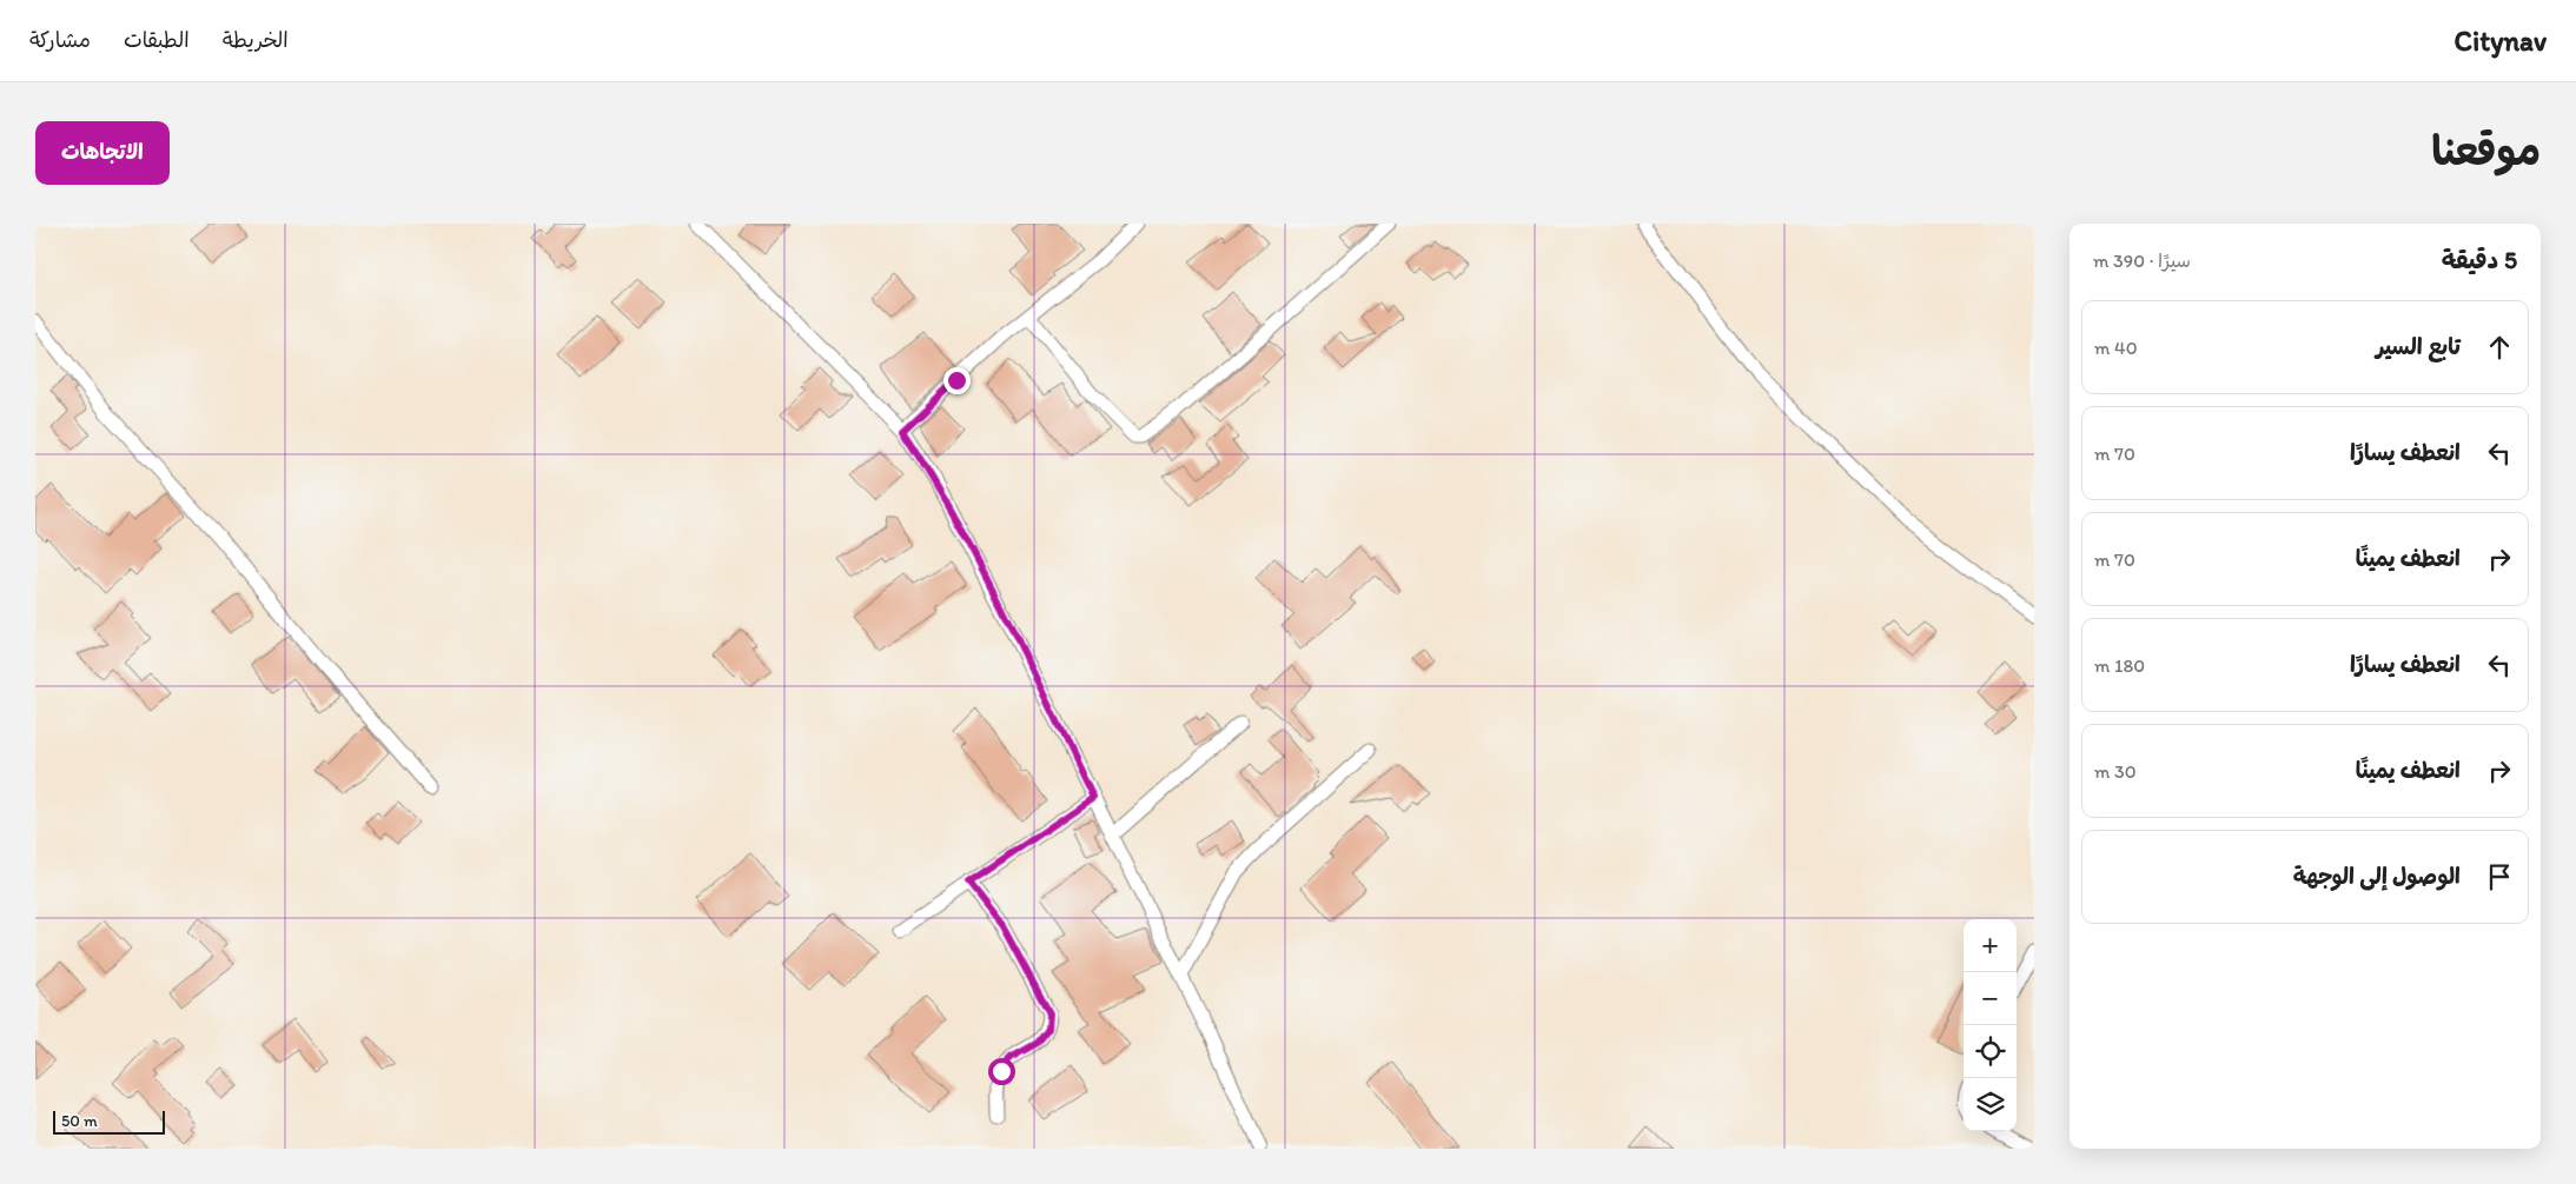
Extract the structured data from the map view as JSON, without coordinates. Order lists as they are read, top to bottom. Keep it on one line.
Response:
{"scale_bar":"50 m","page":{"header":"Citynav","nav":["الخريطة","الطبقات","مشاركة"],"title":"موقعنا","buttons":"الاتجاهات","heading":["5 دقيقة","سيرًا · 390 m"],"list":[["تابع السير","40 m"],["انعطف يسارًا","70 m"],["انعطف يمينًا","70 m"],["انعطف يسارًا","180 m"],["انعطف يمينًا","30 m"],"الوصول إلى الوجهة"],"map_buttons":["+","−"],"scale":"50 m"}}
